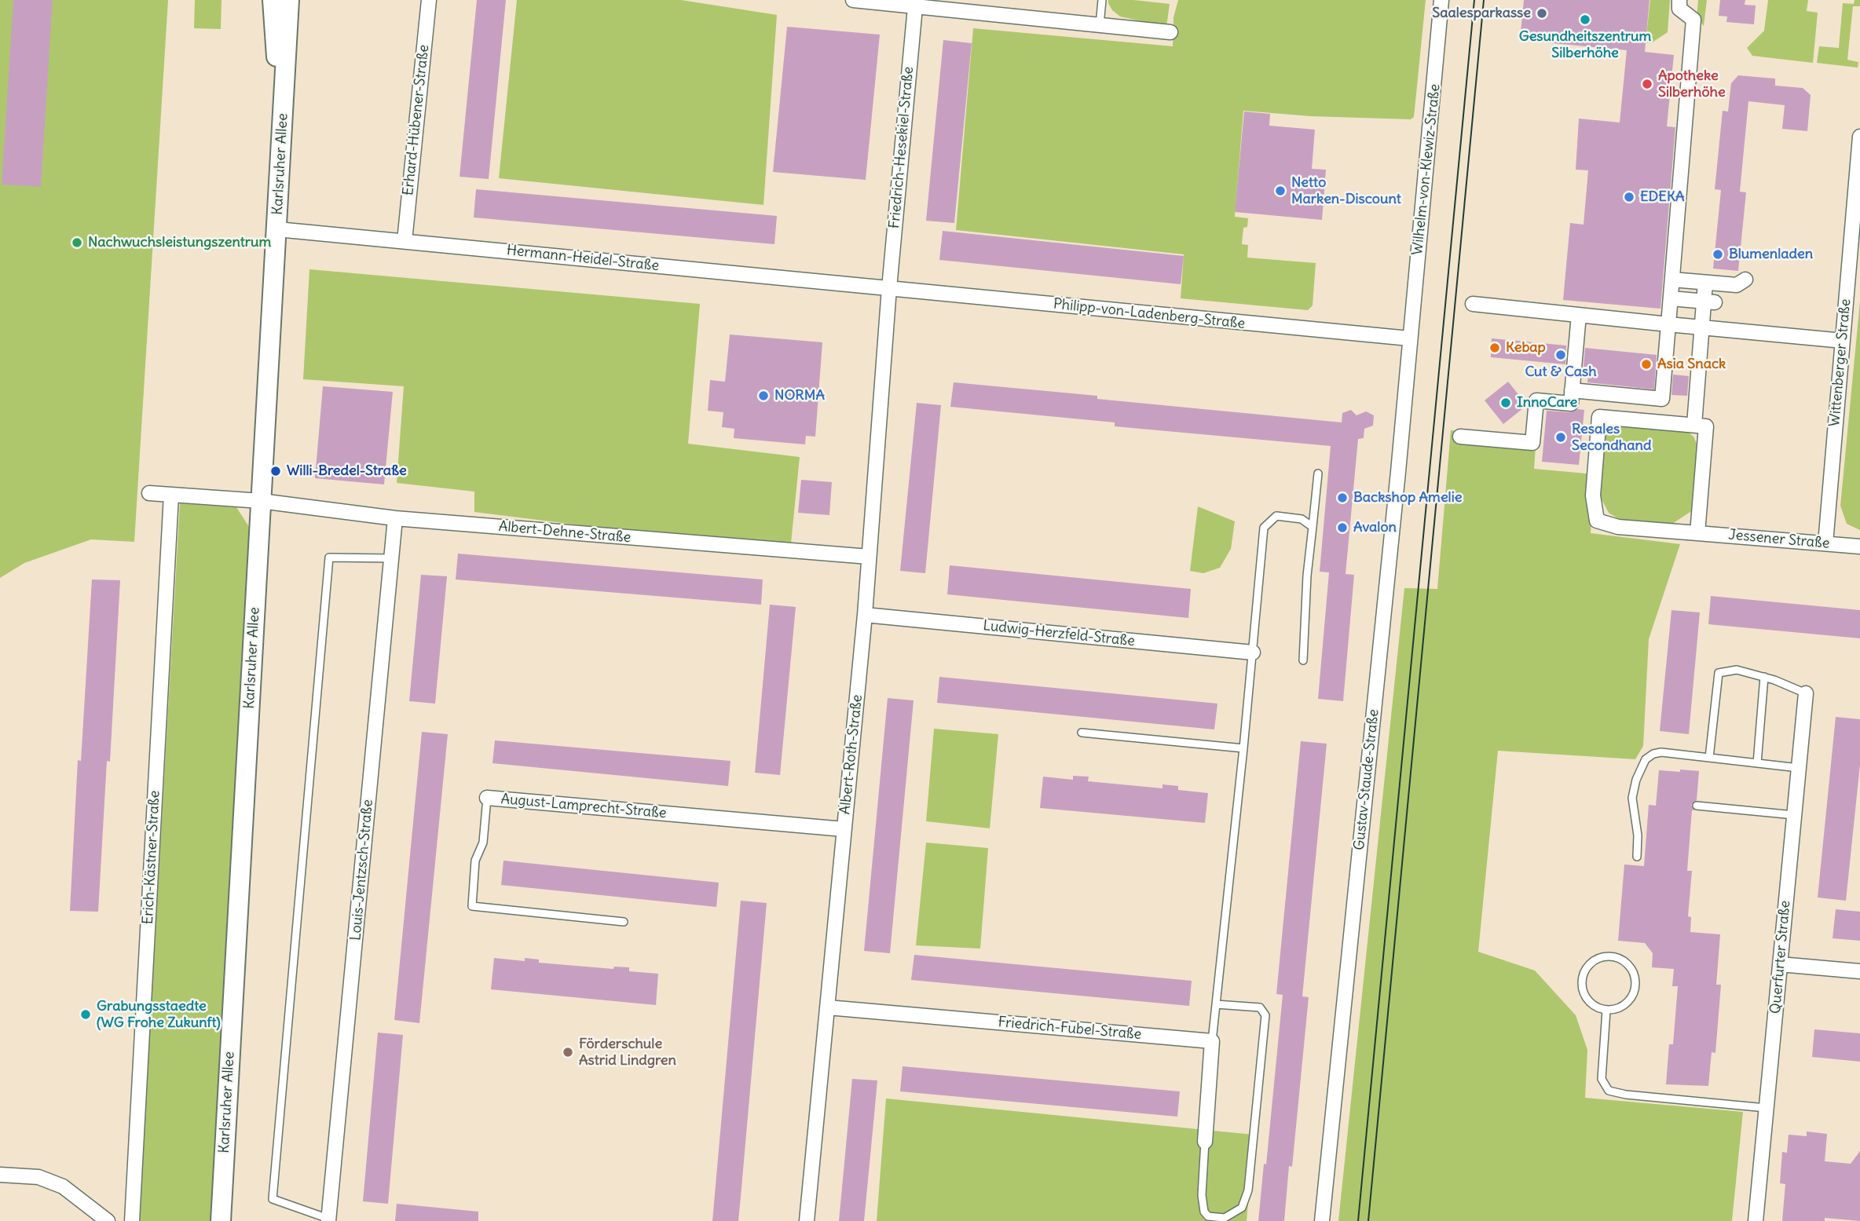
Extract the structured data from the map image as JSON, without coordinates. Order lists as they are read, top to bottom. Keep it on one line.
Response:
{"streets":{"street":["Erhard-Hübener-Straße","Friedrich-Hesekiel-Straße","Karlsruher Allee","Wilhelm-von-Klewiz-Straße","Hermann-Heidel-Straße","Philipp-von-Ladenberg-Straße","Wittenberger Straße","Albert-Dehne-Straße","Jessener Straße","Ludwig-Herzfeld-Straße","Albert-Roth-Straße","Gustav-Staude-Straße","August-Lamprecht-Straße","Erich-Kästner-Straße","Louis-Jentzsch-Straße","Querfurter Straße","Friedrich-Fubel-Straße"]},"crossings":[["Erhard-Hübener-Straße","Hermann-Heidel-Straße"],["Friedrich-Hesekiel-Straße","Hermann-Heidel-Straße"],["Friedrich-Hesekiel-Straße","Philipp-von-Ladenberg-Straße"],["Friedrich-Hesekiel-Straße","Albert-Roth-Straße"],["Karlsruher Allee","Hermann-Heidel-Straße"],["Karlsruher Allee","Albert-Dehne-Straße"],["Wilhelm-von-Klewiz-Straße","Philipp-von-Ladenberg-Straße"],["Wilhelm-von-Klewiz-Straße","Gustav-Staude-Straße"],["Hermann-Heidel-Straße","Philipp-von-Ladenberg-Straße"],["Hermann-Heidel-Straße","Albert-Roth-Straße"],["Philipp-von-Ladenberg-Straße","Albert-Roth-Straße"],["Philipp-von-Ladenberg-Straße","Gustav-Staude-Straße"],["Wittenberger Straße","Jessener Straße"],["Albert-Dehne-Straße","Albert-Roth-Straße"],["Albert-Dehne-Straße","Louis-Jentzsch-Straße"],["Ludwig-Herzfeld-Straße","Albert-Roth-Straße"],["Albert-Roth-Straße","August-Lamprecht-Straße"],["Albert-Roth-Straße","Friedrich-Fubel-Straße"]],"places":["Saalesparkasse","Gesundheitszentrum Silberhöhe","Apotheke Silberhöhe","Netto Marken-Discount","EDEKA","Nachwuchsleistungszentrum","Blumenladen","Kebap","Cut & Cash","Asia Snack","NORMA","InnoCare","Resales Secondhand","Willi-Bredel-Straße","Backshop Amelie","Avalon","Grabungsstaedte (WG Frohe Zukunft)","Förderschule Astrid Lindgren"]}
